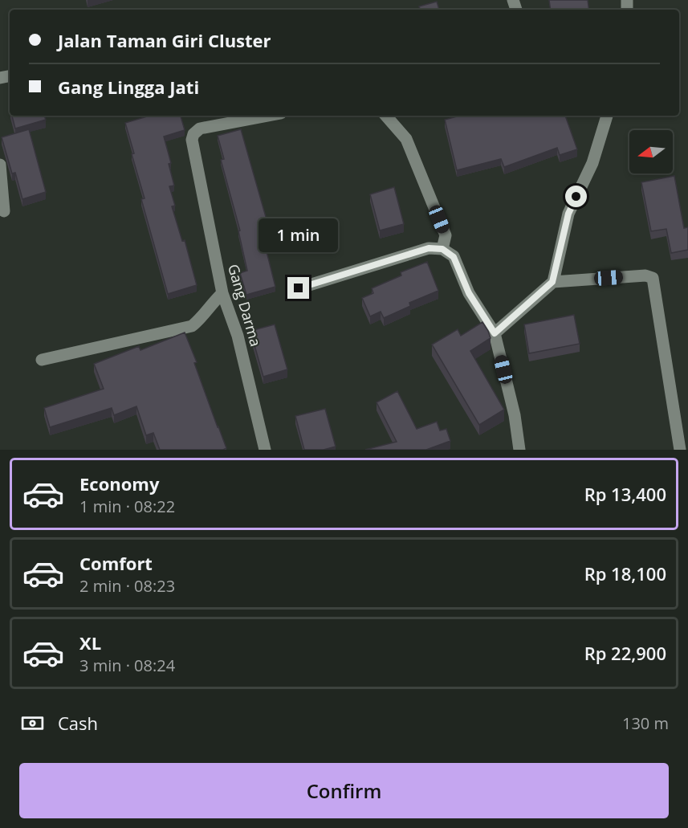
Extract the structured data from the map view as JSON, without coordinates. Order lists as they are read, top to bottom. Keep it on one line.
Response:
{"streets":{"street":["Gang Darma"]},"north":"left","page":{"banner":["Jalan Taman Giri Cluster","Gang Lingga Jati"],"bubble":"1 min","list":[{"name":"Economy","note":"1 min · 08:22","value":"Rp 13,400"},{"name":"Comfort","note":"2 min · 08:23","value":"Rp 18,100"},{"name":"XL","note":"3 min · 08:24","value":"Rp 22,900"}],"pay":["Cash","130 m"],"buttons":"Confirm"}}
